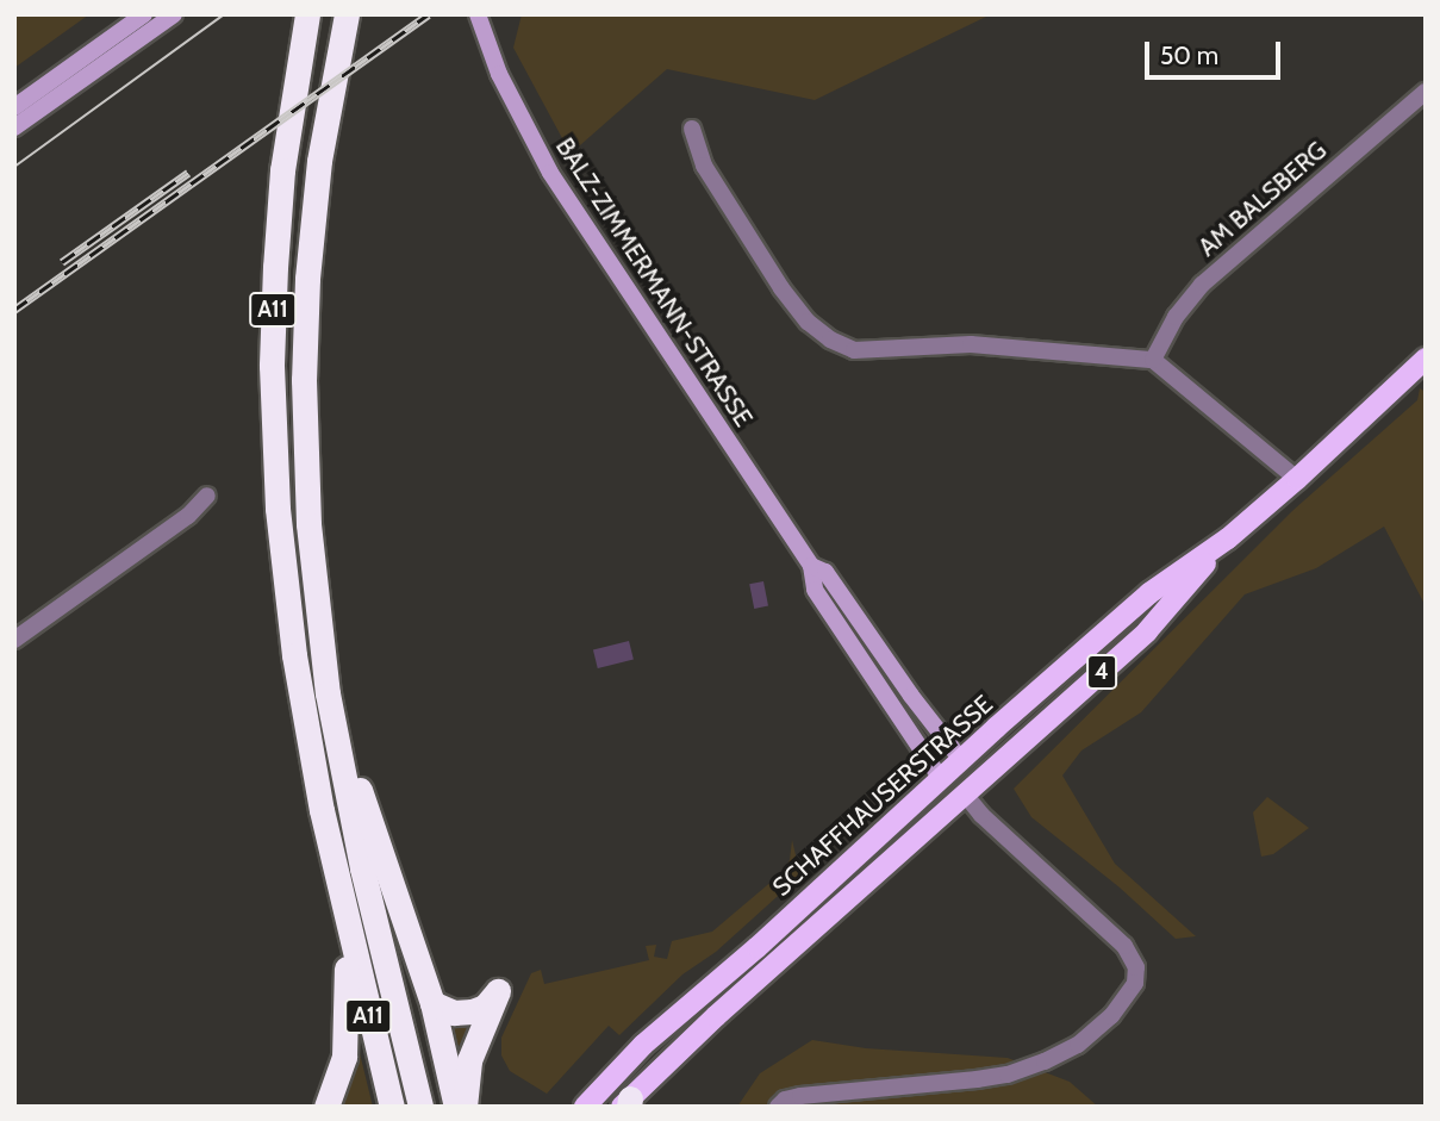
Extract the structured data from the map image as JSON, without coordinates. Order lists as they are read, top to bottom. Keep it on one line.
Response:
{"streets":{"highway":["A11"],"main road":["BALZ-ZIMMERMANN-STRASSE","4","SCHAFFHAUSERSTRASSE"],"street":["AM BALSBERG"]},"crossings":[["BALZ-ZIMMERMANN-STRASSE","SCHAFFHAUSERSTRASSE"]],"scale_bar":"50 m"}
